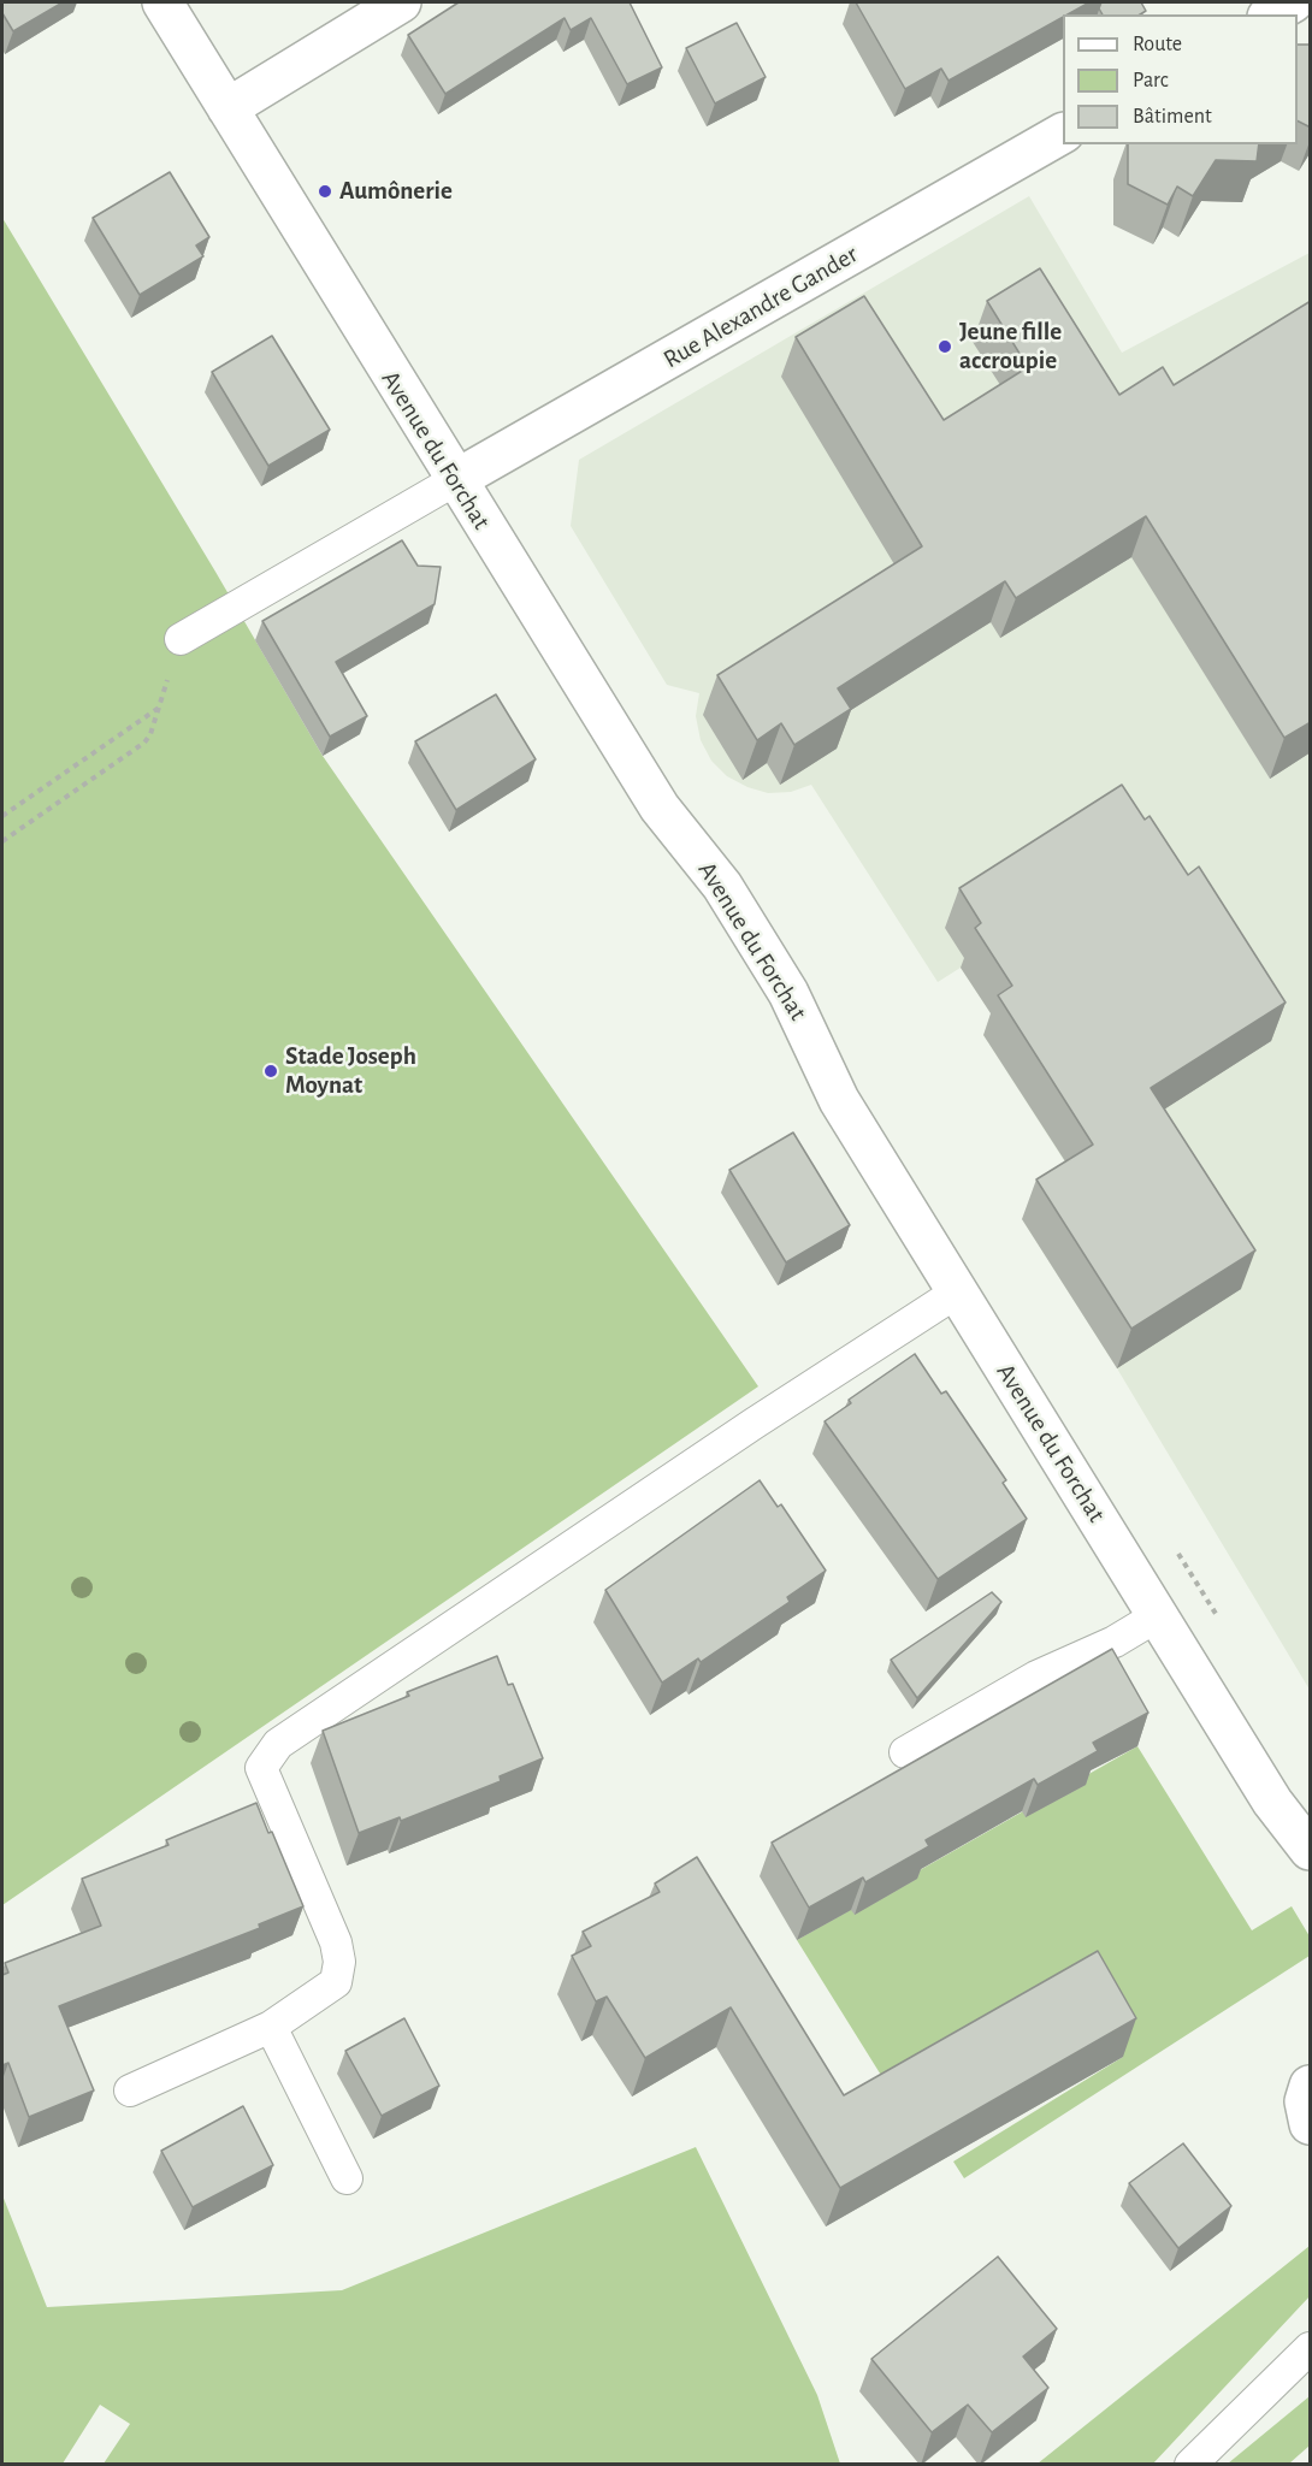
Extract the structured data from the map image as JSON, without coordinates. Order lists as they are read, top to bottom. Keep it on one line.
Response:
{"streets":{"street":["Rue Alexandre Gander","Avenue du Forchat"]},"crossings":[["Rue Alexandre Gander","Avenue du Forchat"]],"places":["Aumônerie","Jeune fille accroupie","Stade Joseph Moynat"],"legend":["Route","Parc","Bâtiment"]}
